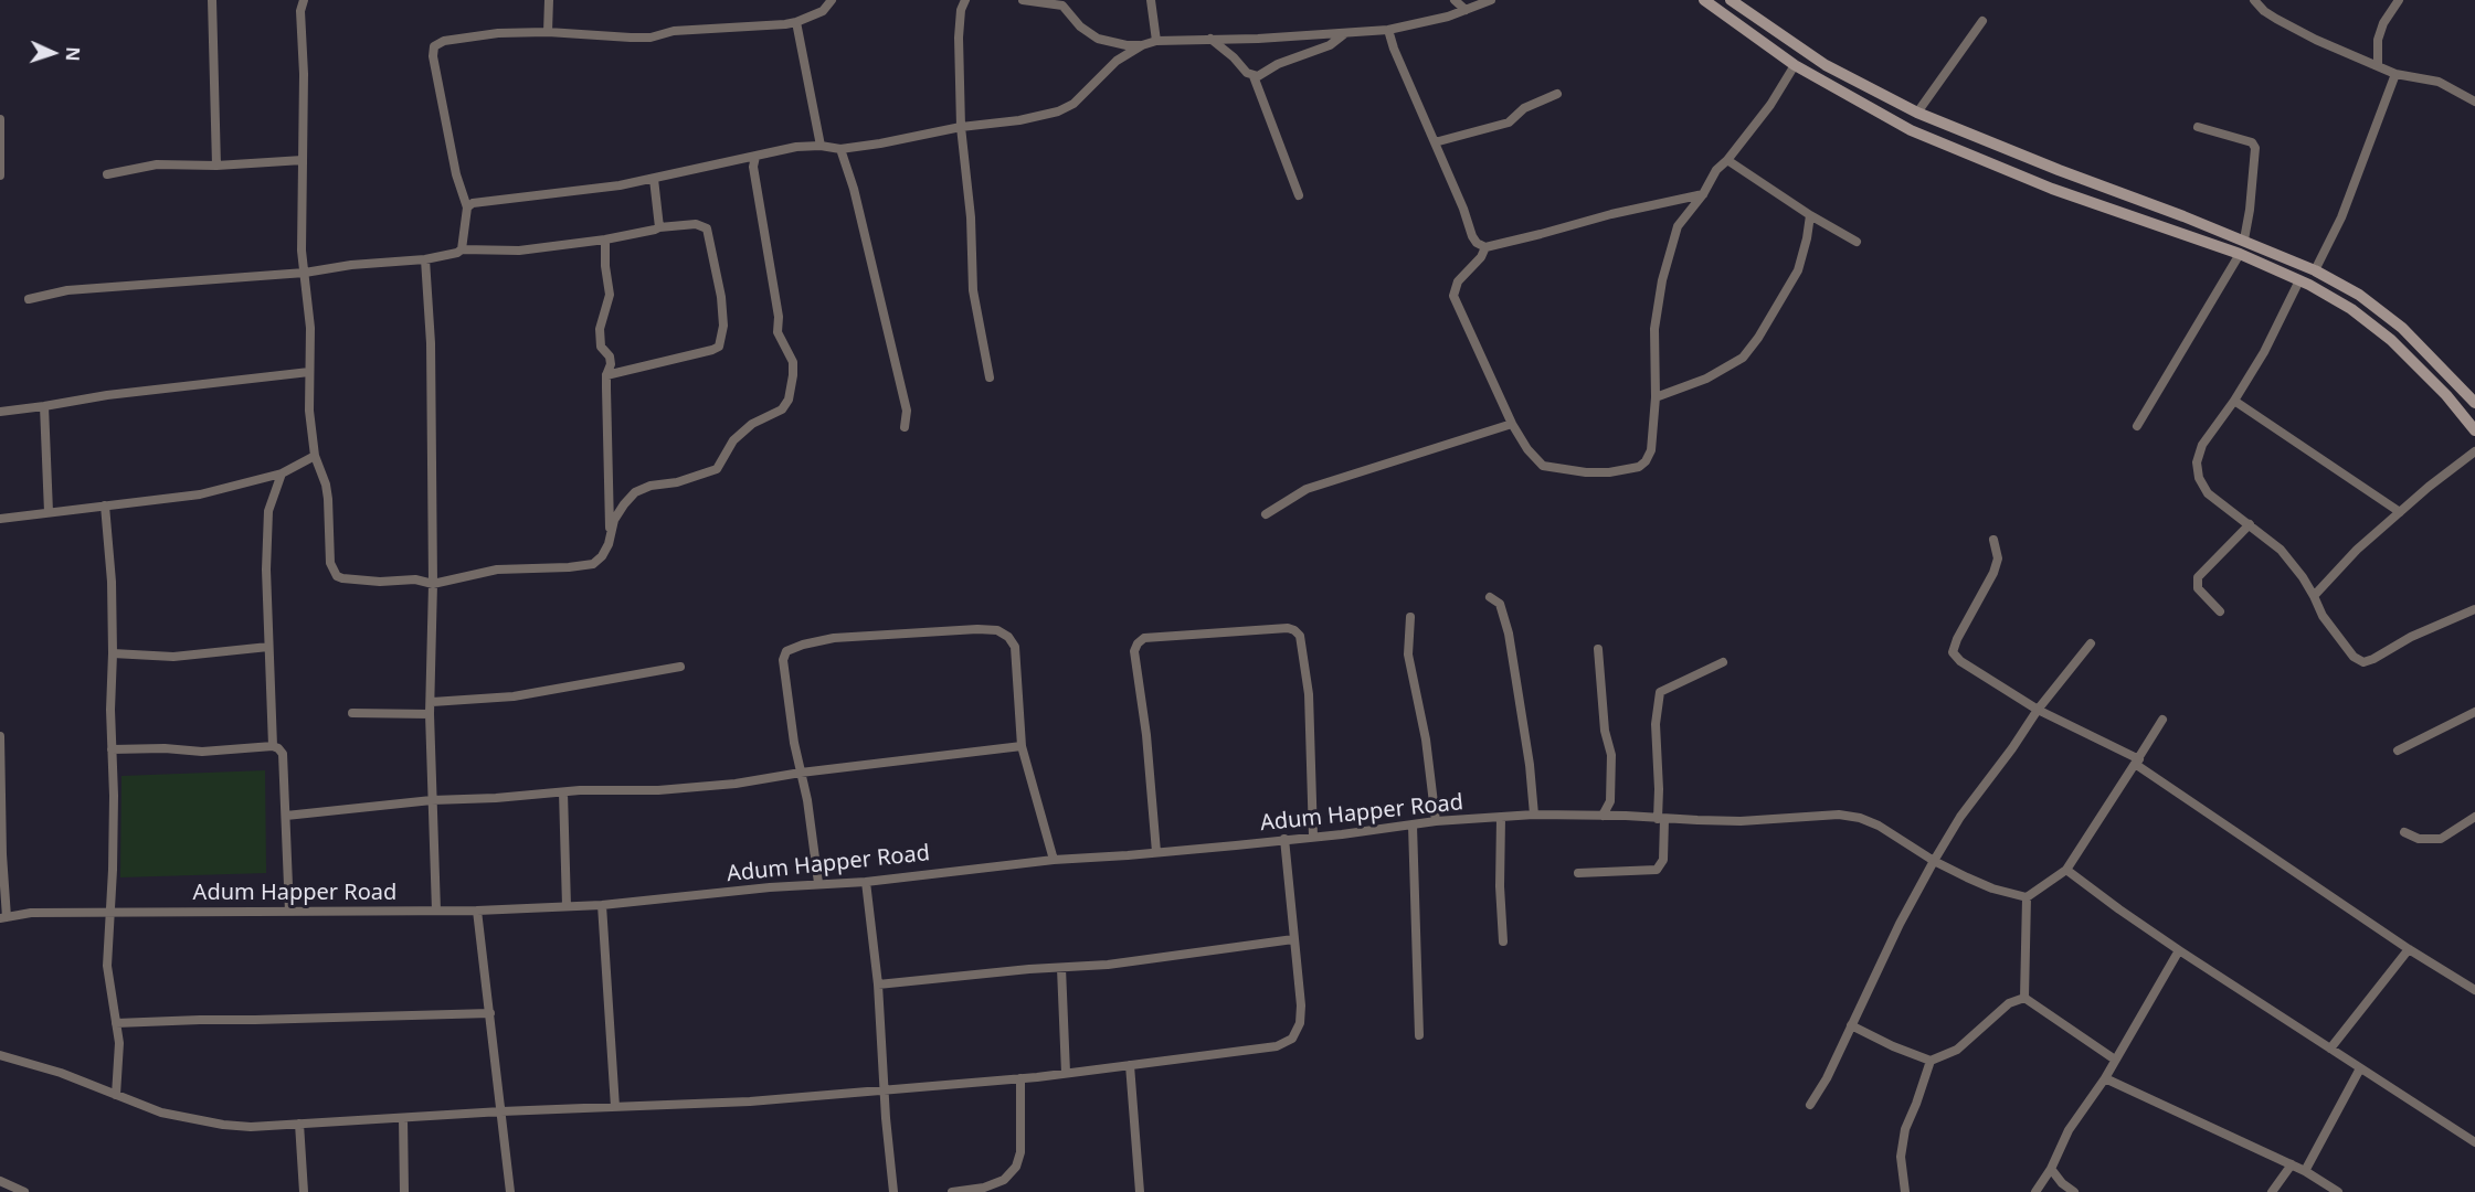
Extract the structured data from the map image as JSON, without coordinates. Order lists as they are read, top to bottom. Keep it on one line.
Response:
{"streets":{"street":["Adum Happer Road"]},"north":"right"}
